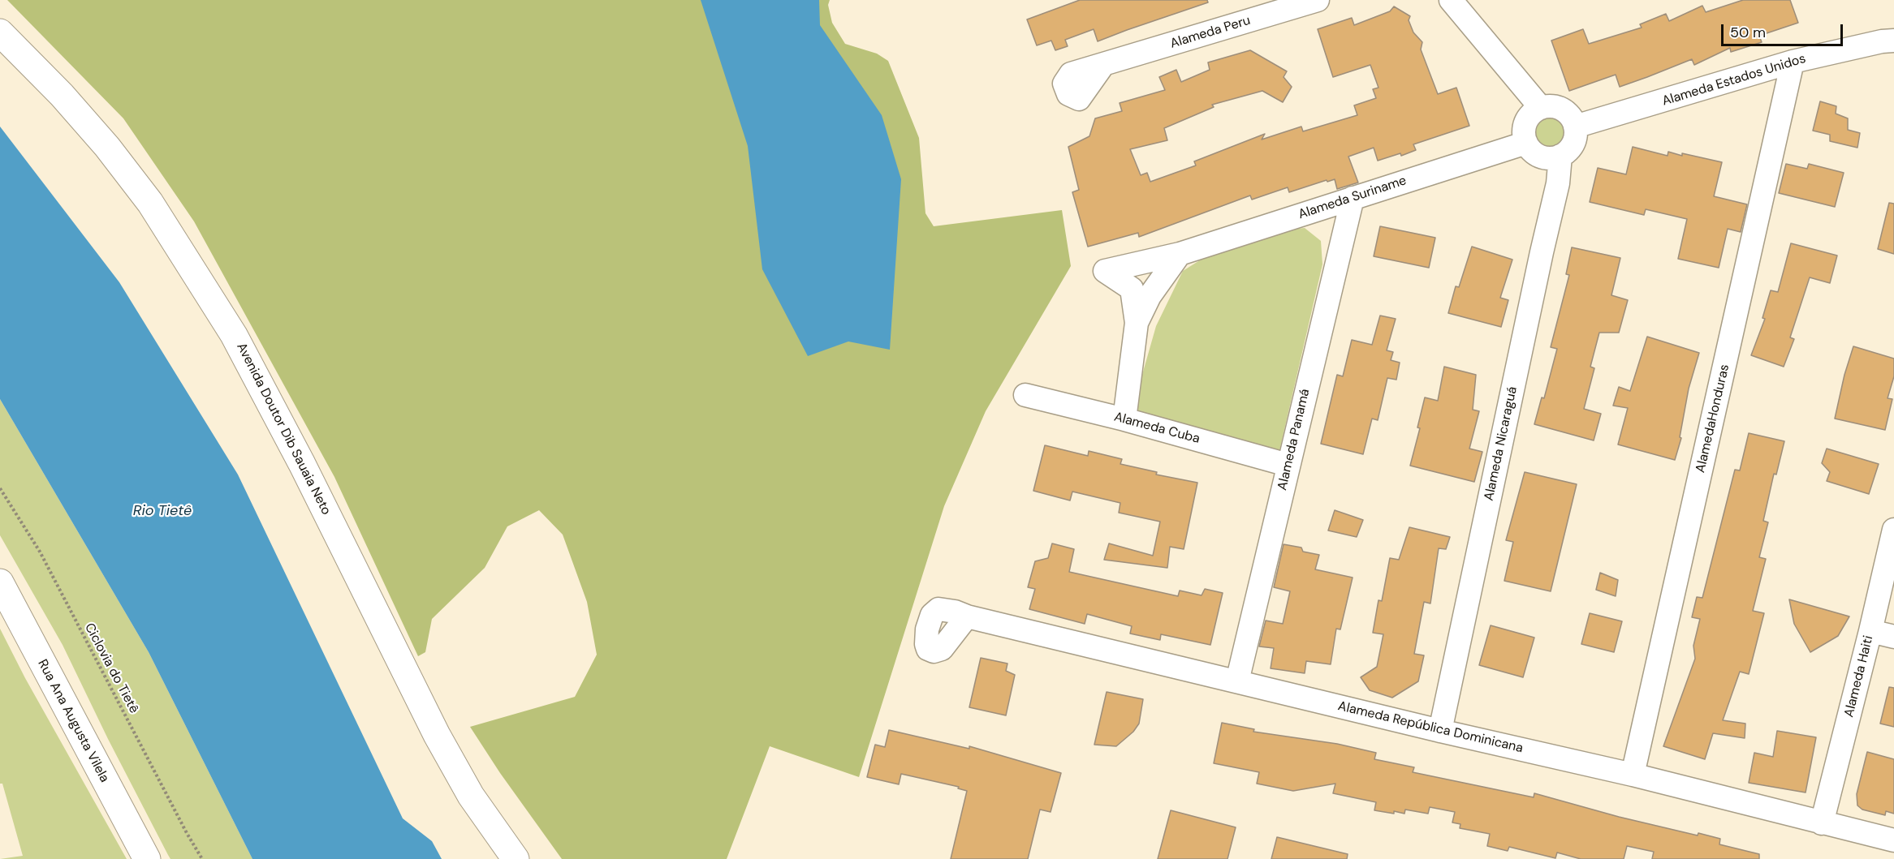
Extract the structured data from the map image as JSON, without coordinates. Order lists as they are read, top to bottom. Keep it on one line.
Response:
{"streets":{"main road":["Avenida Doutor Dib Sauaia Neto","Rua Ana Augusta Vilela"],"street":["Alameda Peru","Alameda Estados Unidos","Alameda Suriname","AlamedaHonduras","Alameda Cuba","Alameda Panamá","Alameda Nicaraguá","Alameda Haiti","Alameda República Dominicana"],"path":["Ciclovia do Tietê"]},"crossings":[["Alameda Estados Unidos","Alameda Suriname"],["Alameda Estados Unidos","AlamedaHonduras"],["Alameda Estados Unidos","Alameda Nicaraguá"],["Alameda Suriname","Alameda Panamá"],["Alameda Suriname","Alameda Nicaraguá"],["AlamedaHonduras","Alameda República Dominicana"],["Alameda Cuba","Alameda Panamá"],["Alameda Panamá","Alameda República Dominicana"],["Alameda Nicaraguá","Alameda República Dominicana"],["Alameda Haiti","Alameda República Dominicana"]],"water":["Rio Tietê"],"scale_bar":"50 m"}
